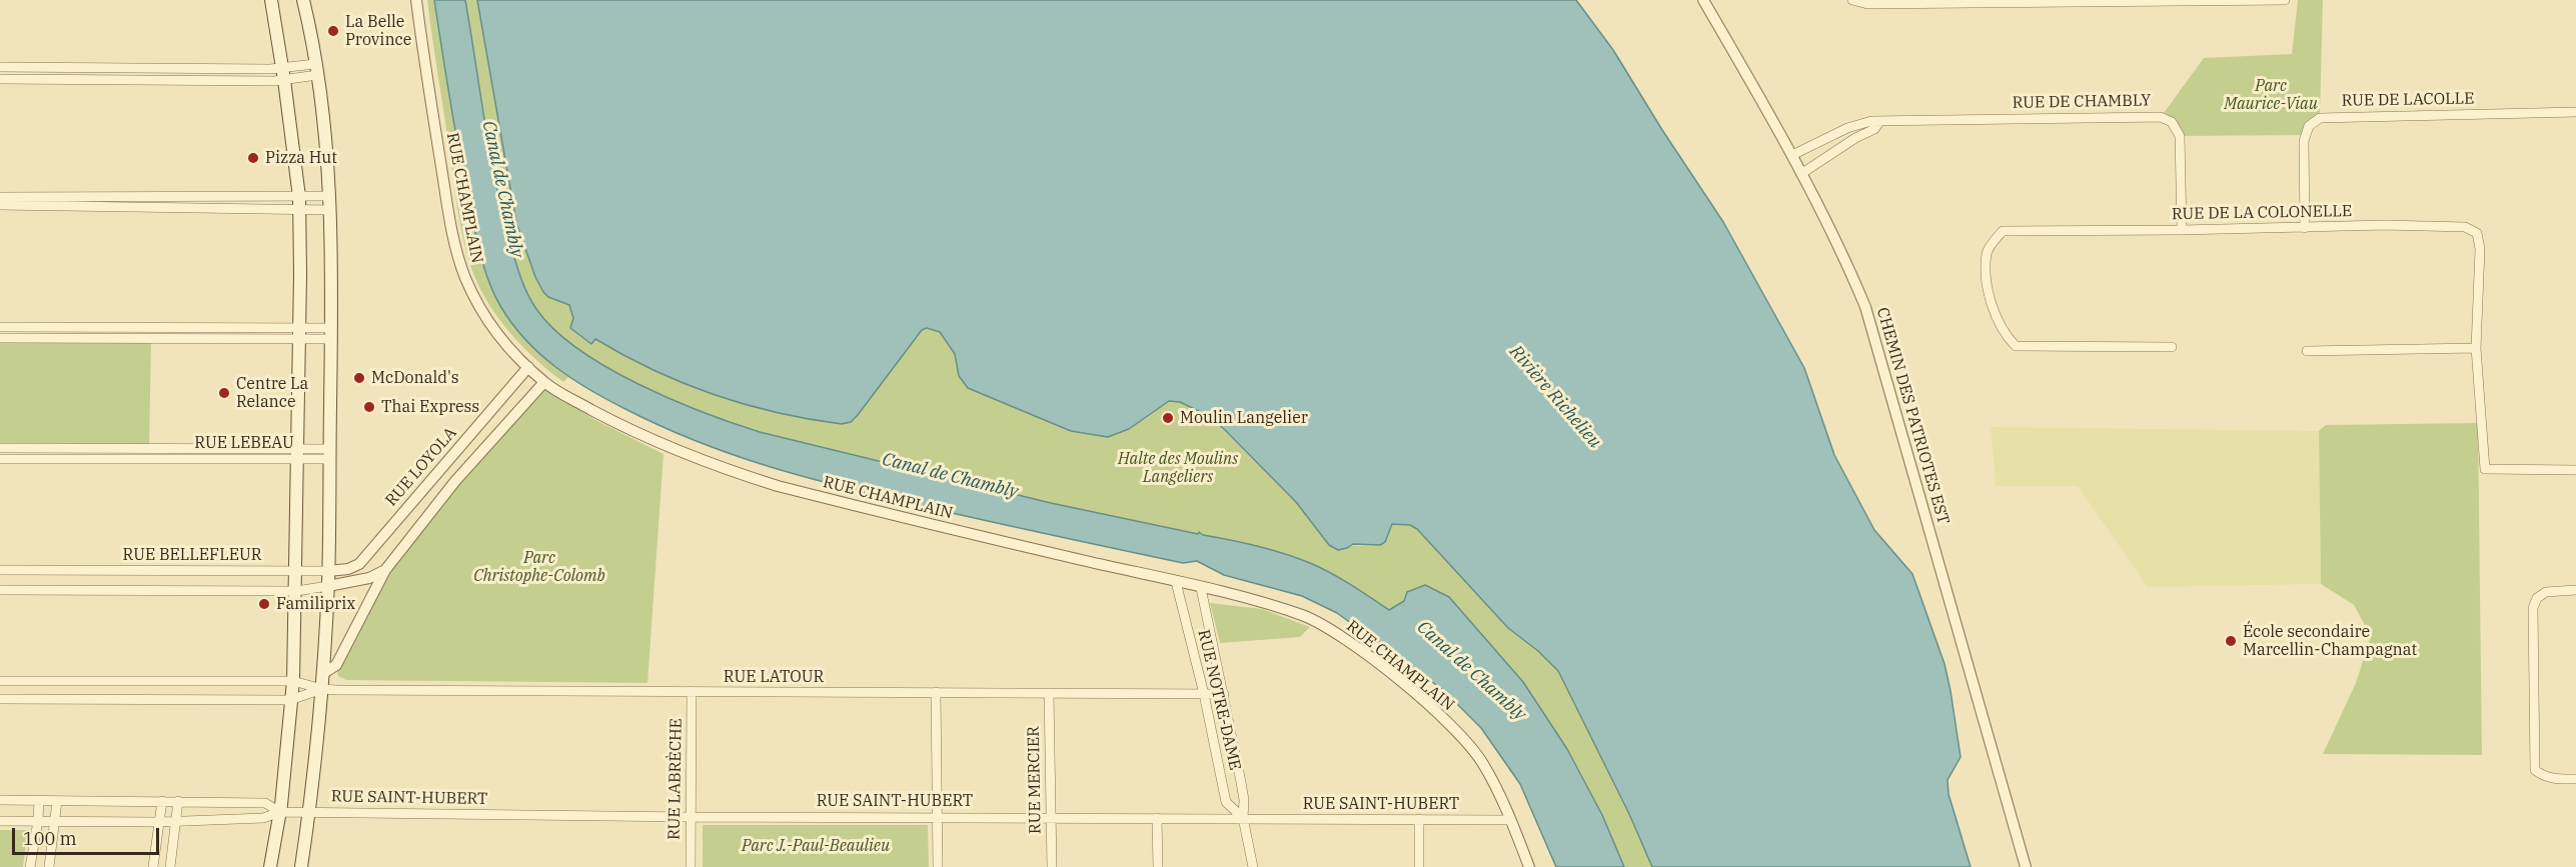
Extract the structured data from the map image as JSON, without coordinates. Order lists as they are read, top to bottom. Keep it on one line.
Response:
{"streets":{"street":["RUE DE LACOLLE","RUE DE CHAMBLY","RUE CHAMPLAIN","RUE DE LA COLONELLE","CHEMIN DES PATRIOTES EST","RUE LEBEAU","RUE LOYOLA","RUE BELLEFLEUR","RUE LATOUR","RUE NOTRE-DAME","RUE LABRÈCHE","RUE MERCIER","RUE SAINT-HUBERT"]},"crossings":[["RUE DE LACOLLE","RUE DE LA COLONELLE"],["RUE DE CHAMBLY","RUE DE LA COLONELLE"],["RUE DE CHAMBLY","CHEMIN DES PATRIOTES EST"],["RUE CHAMPLAIN","RUE LOYOLA"],["RUE CHAMPLAIN","RUE NOTRE-DAME"],["RUE CHAMPLAIN","RUE SAINT-HUBERT"],["RUE LOYOLA","RUE BELLEFLEUR"],["RUE LATOUR","RUE NOTRE-DAME"],["RUE LATOUR","RUE LABRÈCHE"],["RUE LATOUR","RUE MERCIER"],["RUE NOTRE-DAME","RUE SAINT-HUBERT"],["RUE LABRÈCHE","RUE SAINT-HUBERT"],["RUE MERCIER","RUE SAINT-HUBERT"]],"water":["Canal de Chambly","Rivière Richelieu"],"parks":["Parc Maurice-Viau","Halte des Moulins Langeliers","Parc Christophe-Colomb","Parc J.-Paul-Beaulieu"],"places":["La Belle Province","Pizza Hut","McDonald's","Centre La Relance","Thai Express","Moulin Langelier","Familiprix","École secondaire Marcellin-Champagnat"],"scale_bar":"100 m"}
